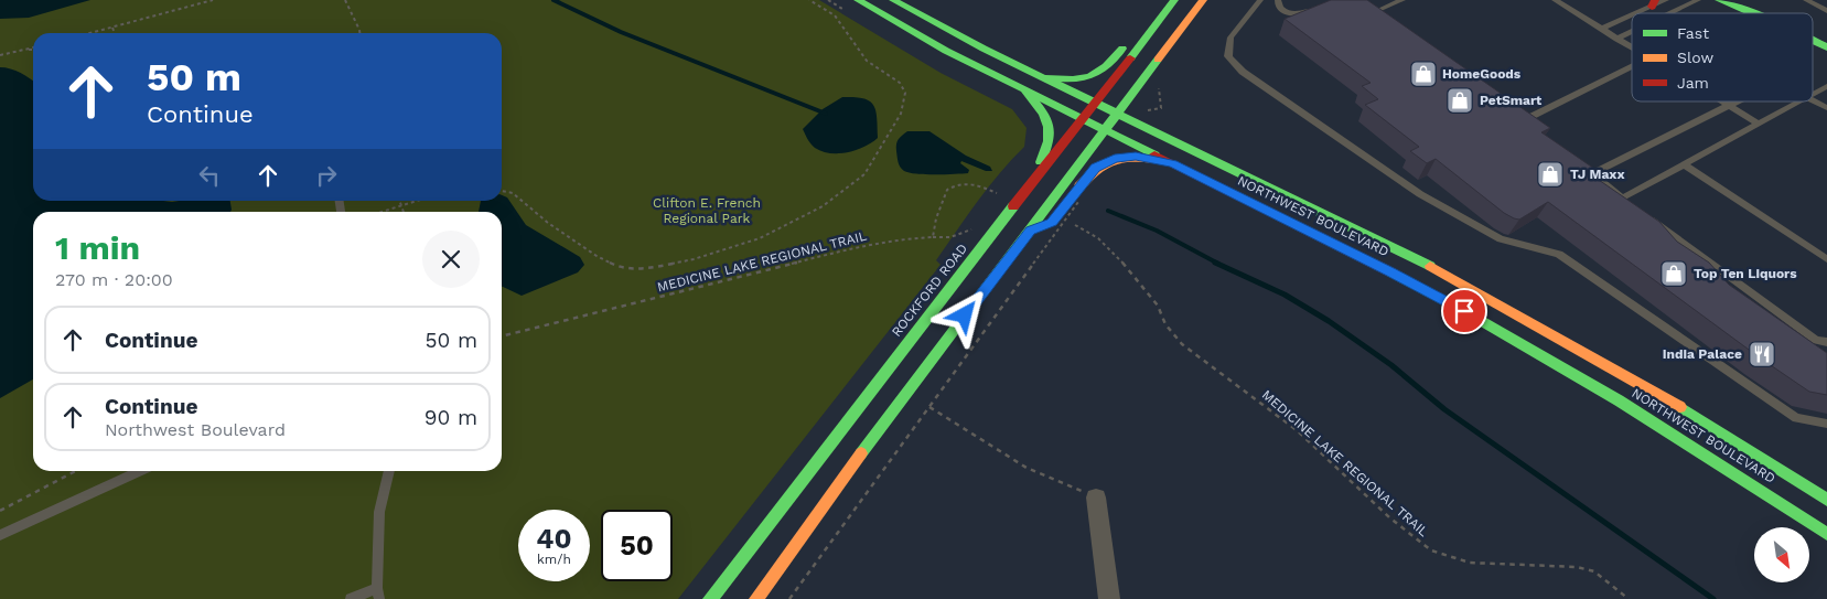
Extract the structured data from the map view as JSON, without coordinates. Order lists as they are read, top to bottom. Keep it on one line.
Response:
{"streets":{"main road":["NORTHWEST BOULEVARD","ROCKFORD ROAD"],"path":["MEDICINE LAKE REGIONAL TRAIL"]},"crossings":[["NORTHWEST BOULEVARD","ROCKFORD ROAD"]],"parks":["Clifton E. French Regional Park"],"places":{"shop":["HomeGoods","PetSmart","TJ Maxx","Top Ten Liquors"],"restaurant":["India Palace"]},"legend":["Fast","Slow","Jam"],"north":"bottom right","page":{"turn":["50 m","Continue"],"heading":["1 min","270 m · 20:00"],"list":[{"name":"Continue","value":"50 m"},{"name":"Continue","note":"Northwest Boulevard","value":"90 m"}],"speed":"40 km/h","limit":"50"}}
